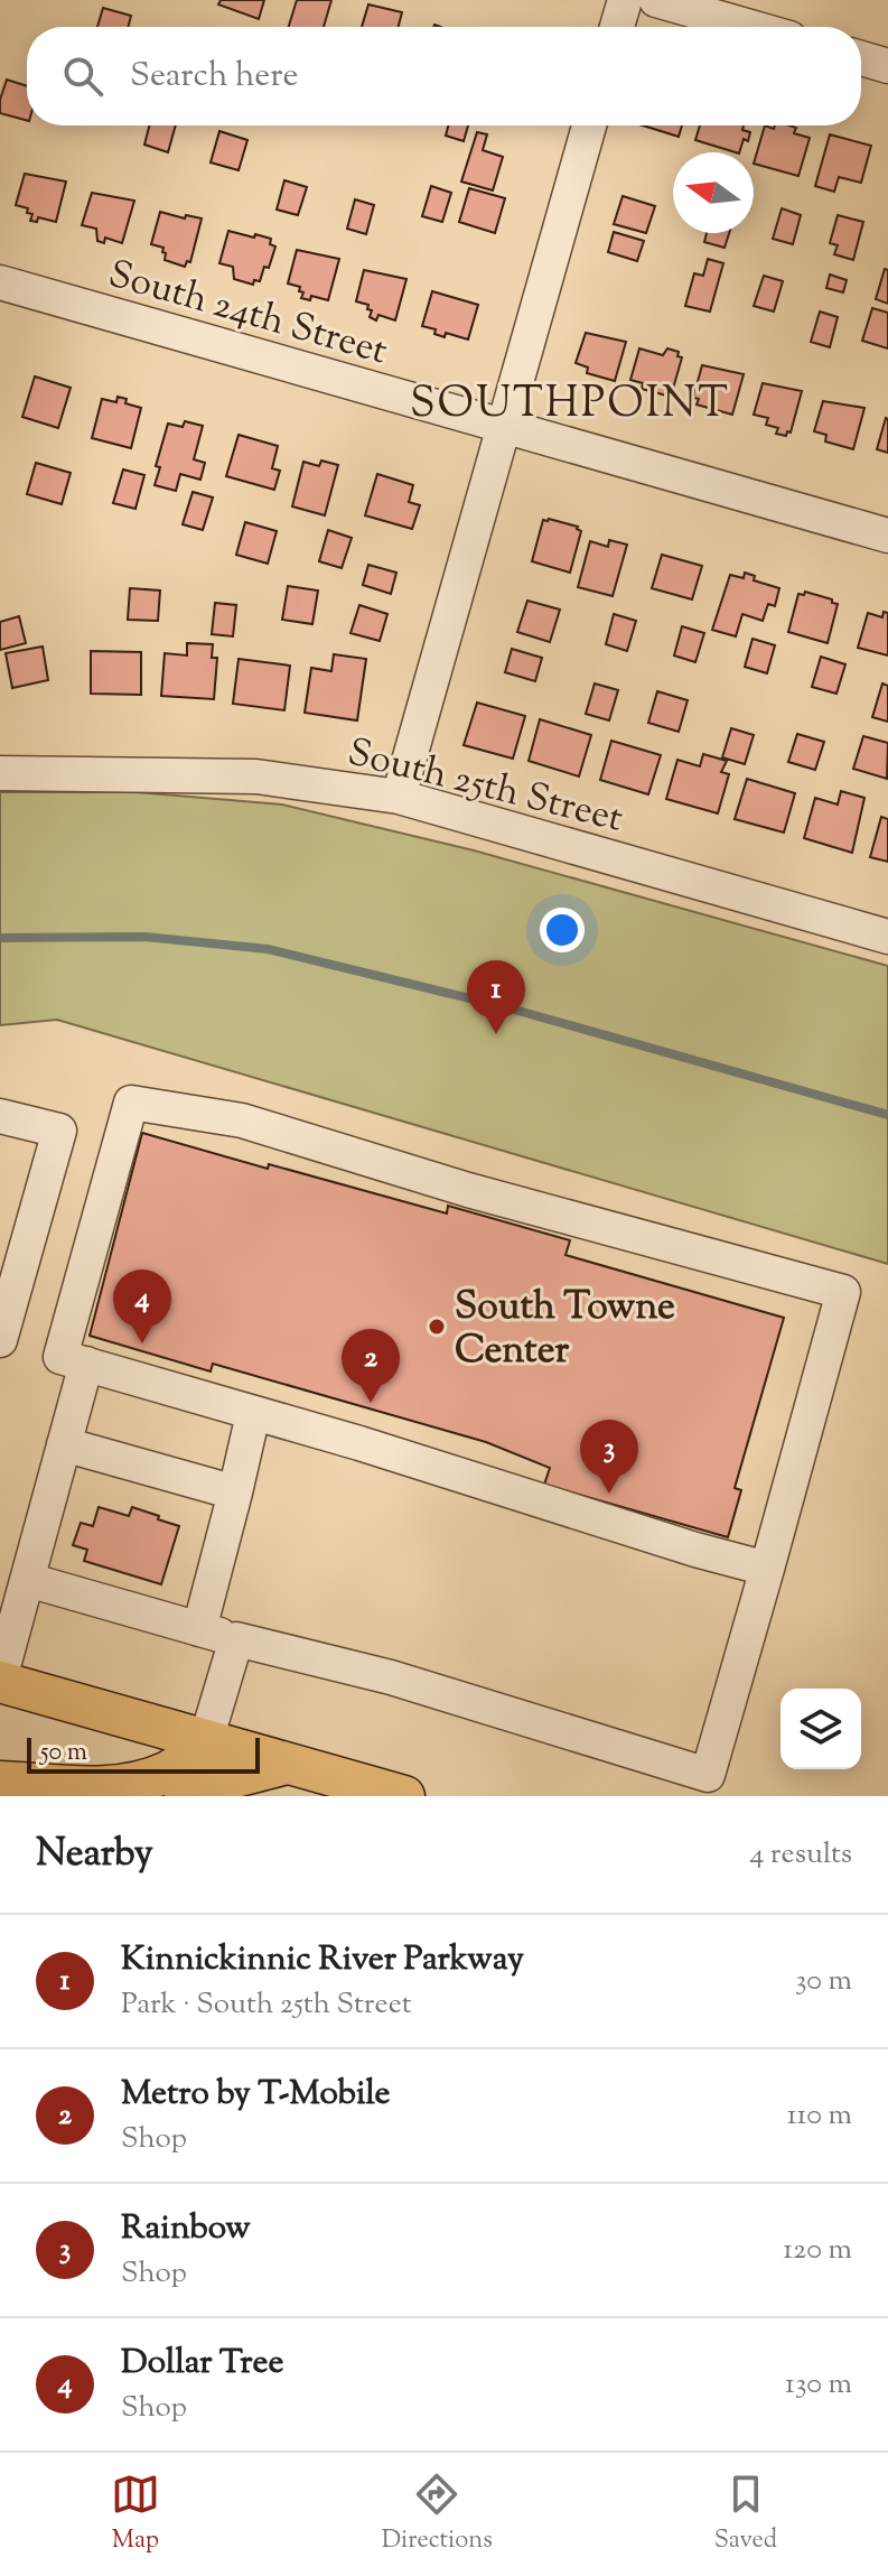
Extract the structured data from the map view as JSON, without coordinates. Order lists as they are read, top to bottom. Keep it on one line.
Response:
{"streets":{"street":["South 24th Street","South 25th Street"]},"districts":["SOUTHPOINT"],"places":["South Towne Center"],"scale_bar":"50 m","north":"left","page":{"search":"Search here","pins":["1","4","2","3"],"scale":"50 m","heading":["Nearby","4 results"],"list":[{"mark":"1","name":"Kinnickinnic River Parkway","note":"Park · South 25th Street","value":"30 m"},{"mark":"2","name":"Metro by T-Mobile","note":"Shop","value":"110 m"},{"mark":"3","name":"Rainbow","note":"Shop","value":"120 m"},{"mark":"4","name":"Dollar Tree","note":"Shop","value":"130 m"}],"nav":["Map","Directions","Saved"]}}
